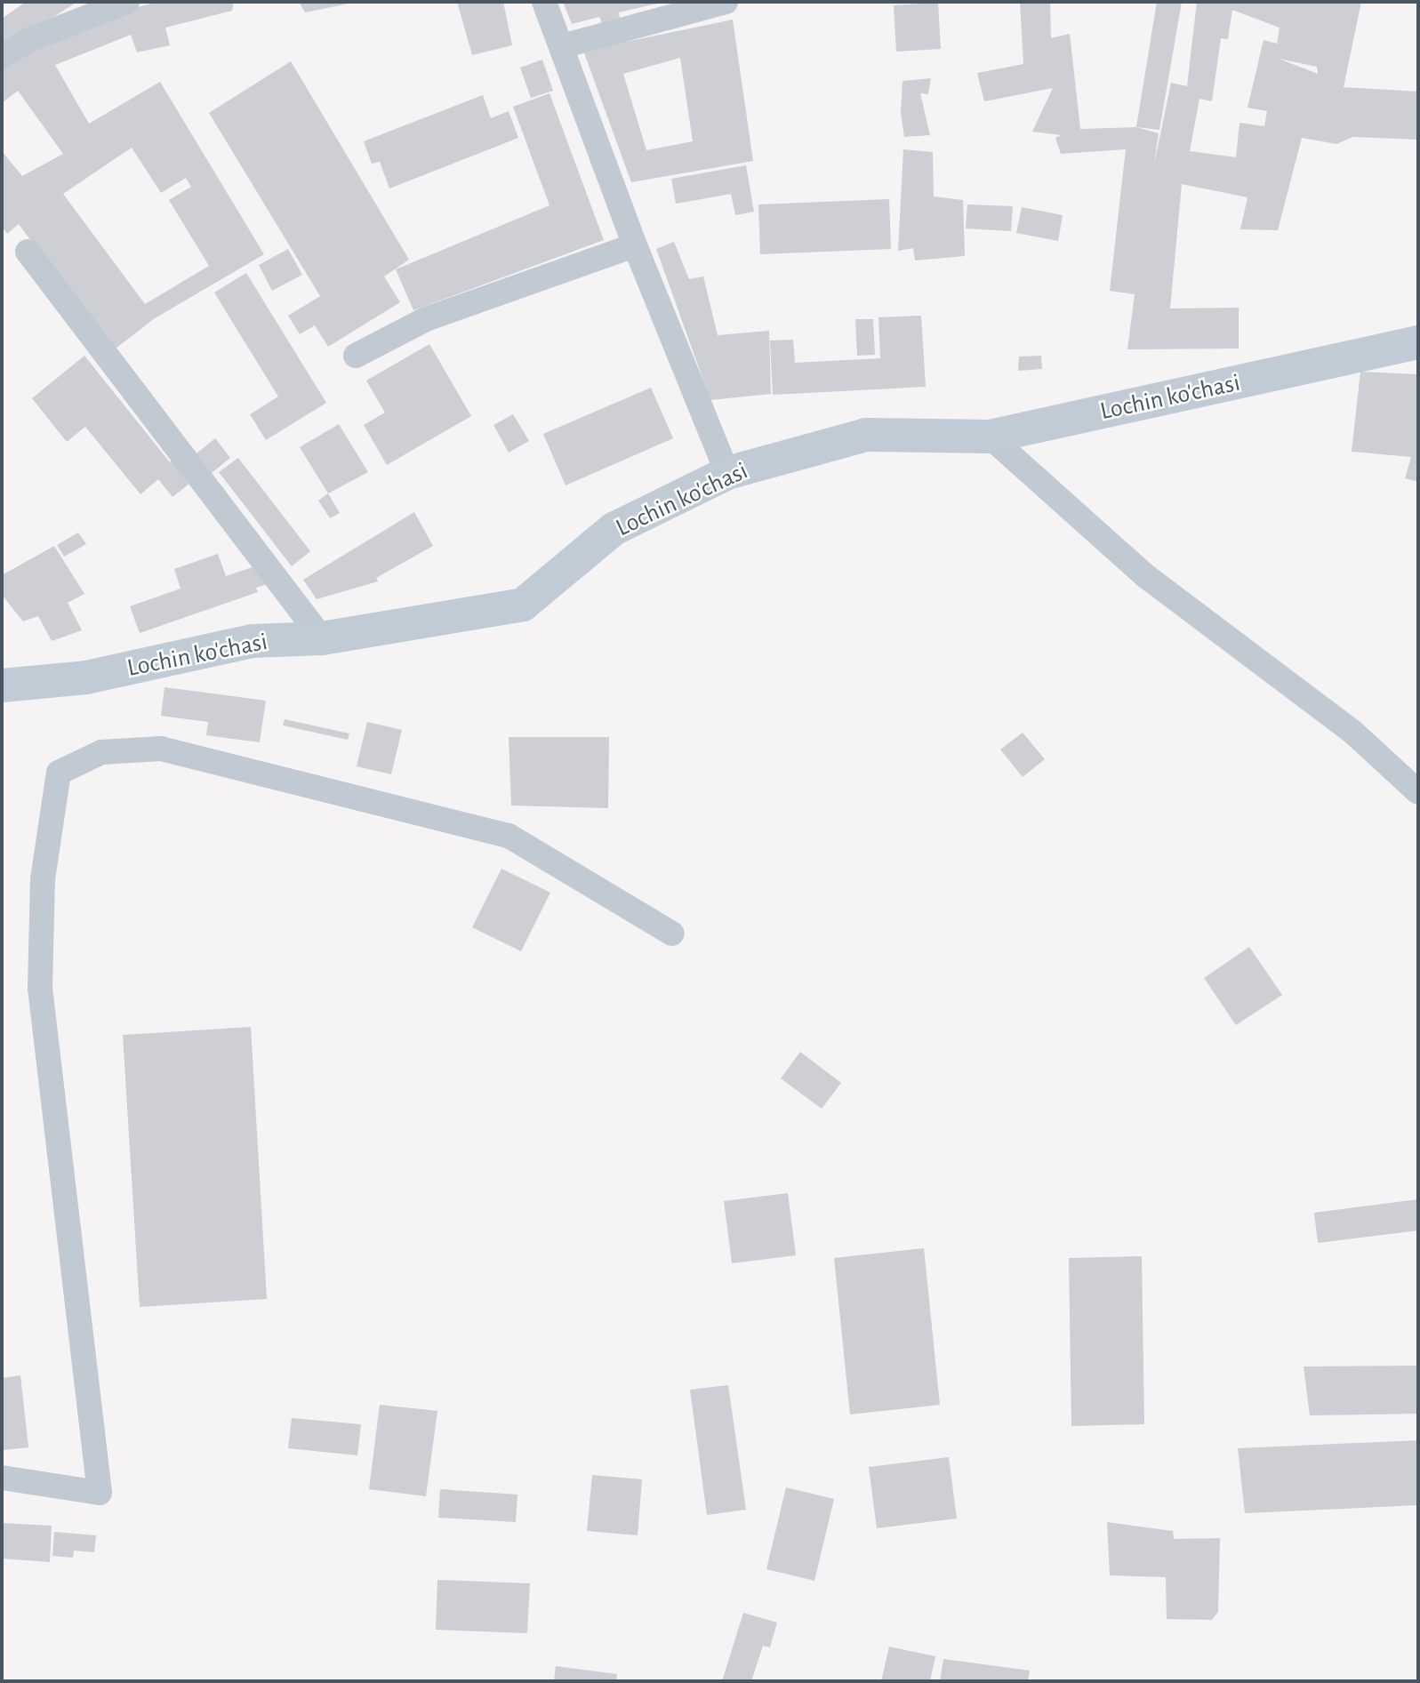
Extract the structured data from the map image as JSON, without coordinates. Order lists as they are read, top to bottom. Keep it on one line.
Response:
{"streets":{"street":["Lochin ko'chasi"]}}
